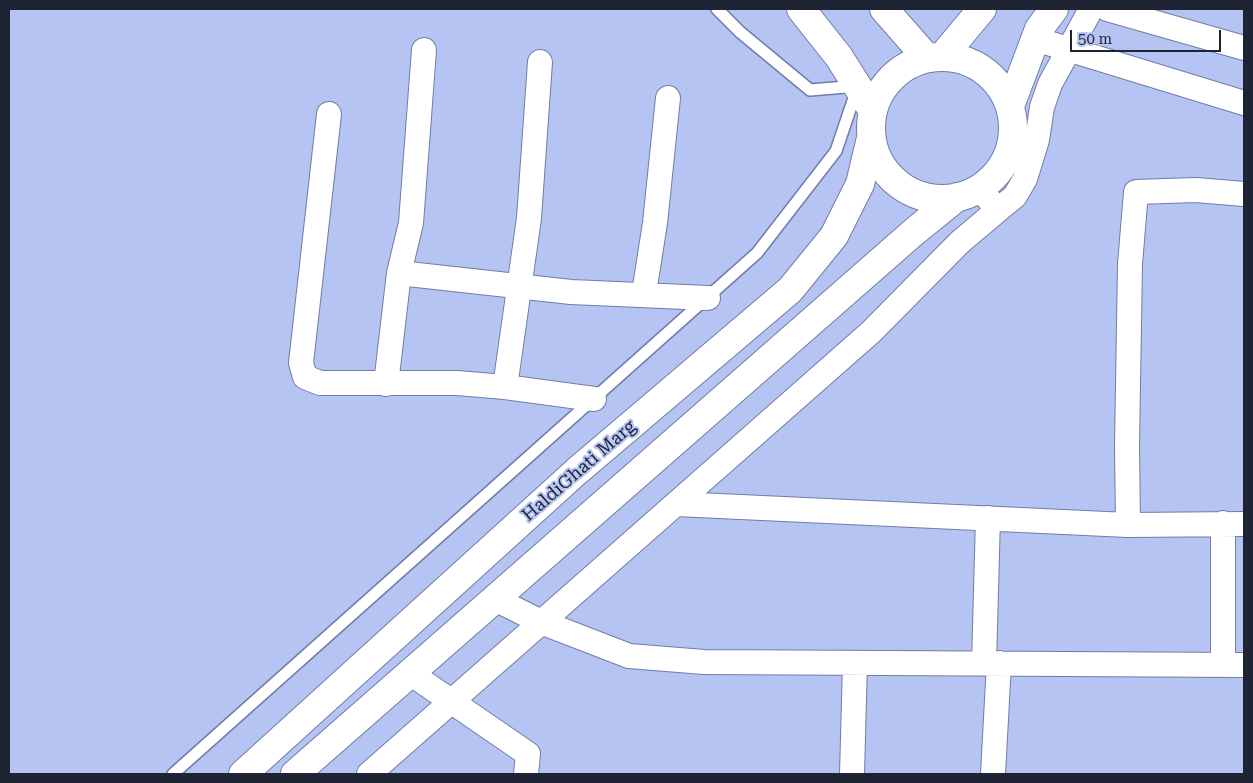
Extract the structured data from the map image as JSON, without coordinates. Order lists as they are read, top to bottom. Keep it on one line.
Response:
{"streets":{"street":["HaldiGhati Marg"]},"scale_bar":"50 m"}
